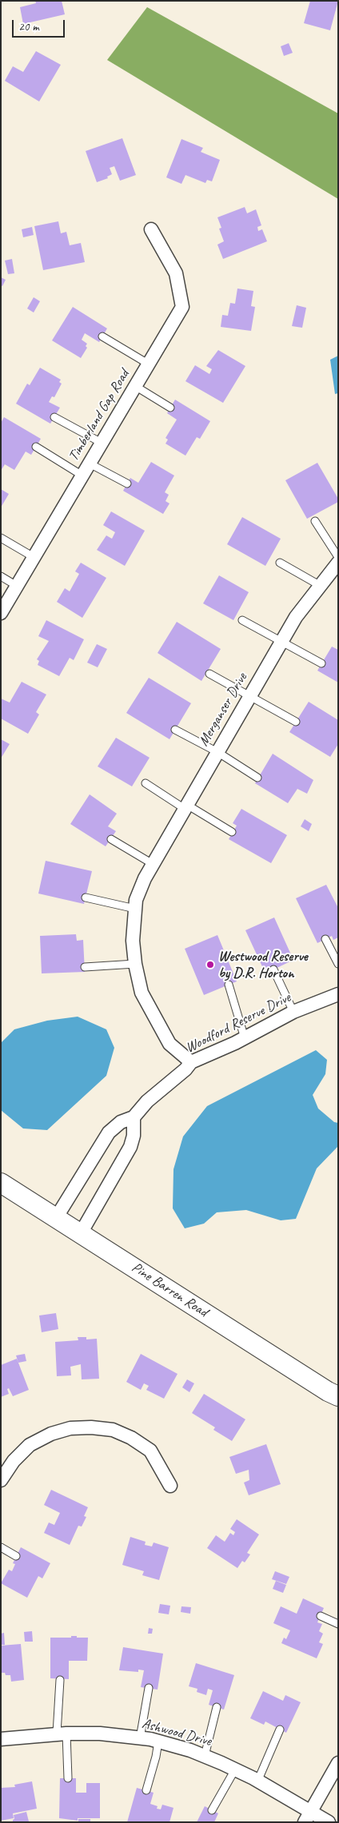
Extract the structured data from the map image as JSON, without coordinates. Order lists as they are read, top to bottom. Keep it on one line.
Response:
{"streets":{"main road":["Pine Barren Road"],"street":["Timberland Gap Road","Merganser Drive","Woodford Reserve Drive","Ashwood Drive"]},"crossings":[["Merganser Drive","Woodford Reserve Drive"],["Woodford Reserve Drive","Pine Barren Road"]],"places":["Westwood Reserve by D.R. Horton"],"scale_bar":"20 m"}
